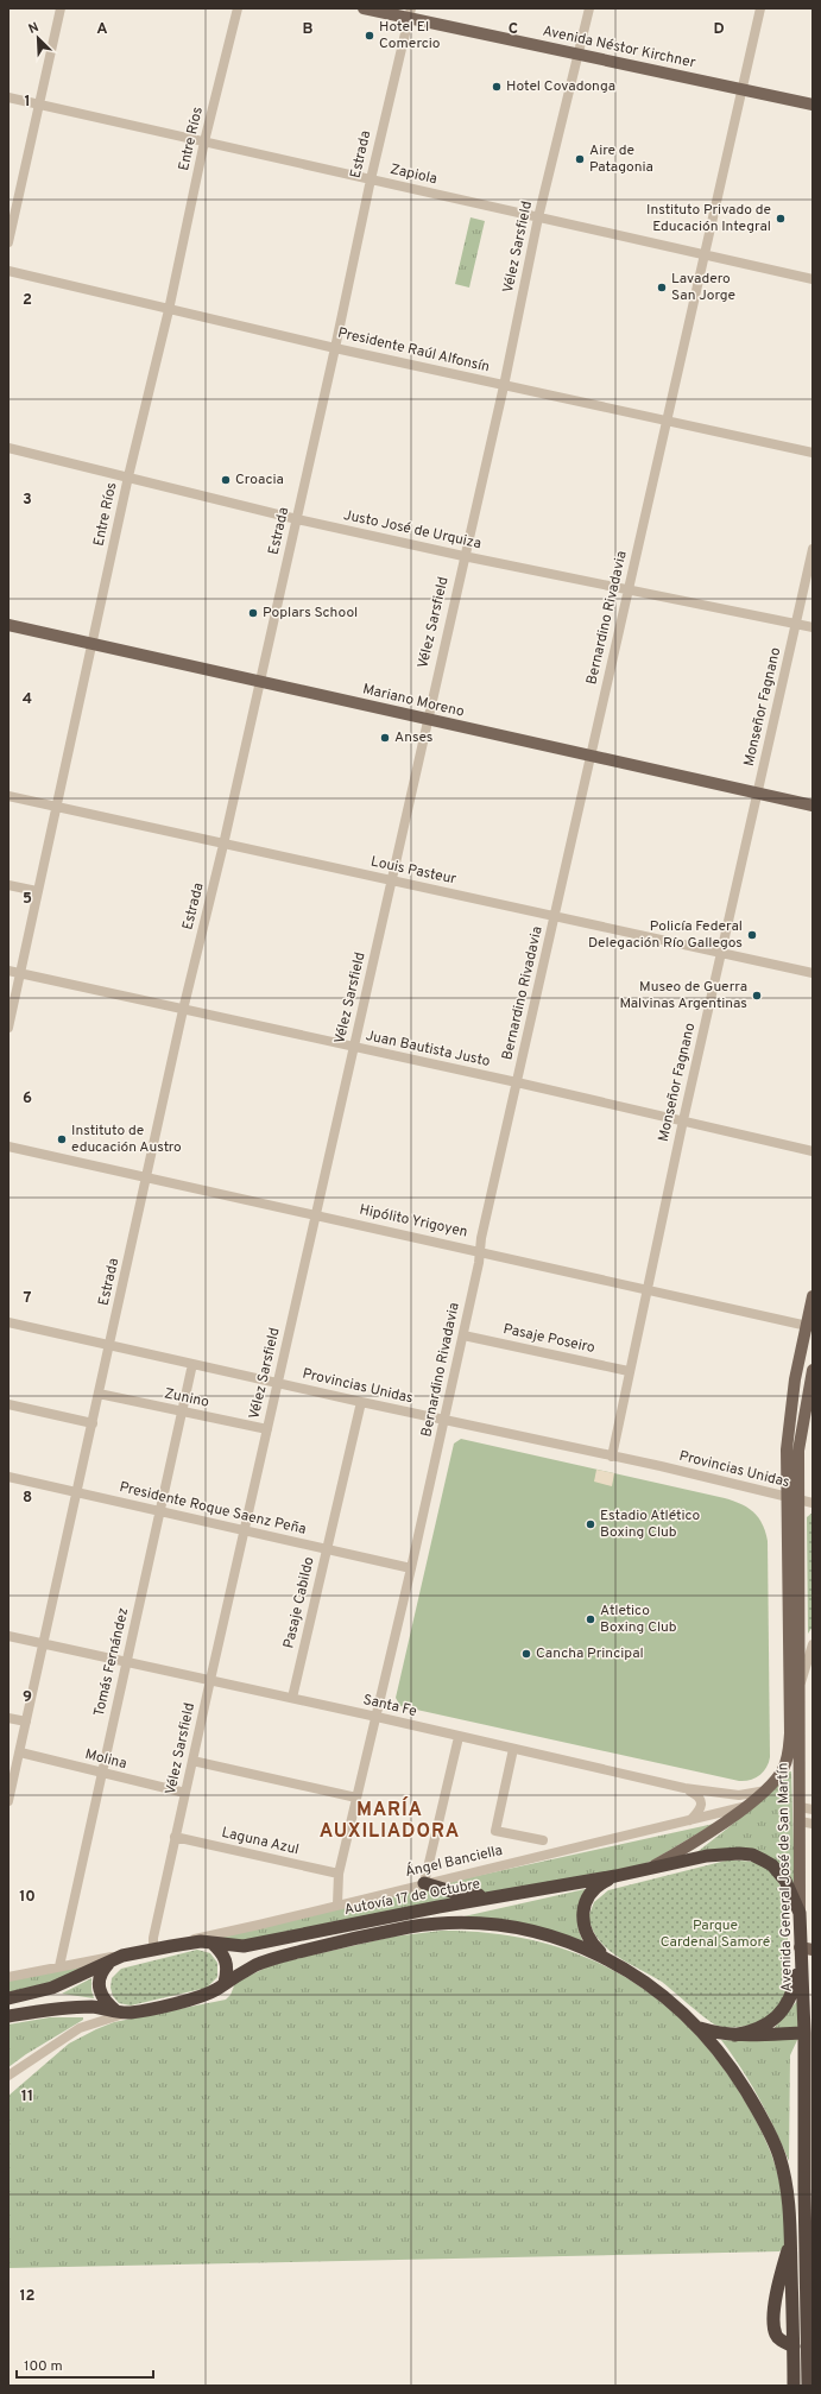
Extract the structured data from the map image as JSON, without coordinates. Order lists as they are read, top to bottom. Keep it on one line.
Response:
{"streets":{"highway":["Avenida General José de San Martín","Autovía 17 de Octubre"],"main road":["Avenida Néstor Kirchner","Mariano Moreno"],"street":["Entre Ríos","Estrada","Zapiola","Vélez Sarsfield","Presidente Raúl Alfonsín","Justo José de Urquiza","Bernardino Rivadavia","Monseñor Fagnano","Louis Pasteur","Juan Bautista Justo","Hipólito Yrigoyen","Pasaje Poseiro","Provincias Unidas","Zunino","Presidente Roque Saenz Peña","Pasaje Cabildo","Tomás Fernández","Santa Fe","Molina","Laguna Azul","Ángel Banciella"]},"crossings":[["Avenida Néstor Kirchner","Estrada"],["Avenida Néstor Kirchner","Vélez Sarsfield"],["Avenida Néstor Kirchner","Bernardino Rivadavia"],["Entre Ríos","Zapiola"],["Entre Ríos","Presidente Raúl Alfonsín"],["Entre Ríos","Justo José de Urquiza"],["Entre Ríos","Mariano Moreno"],["Entre Ríos","Louis Pasteur"],["Entre Ríos","Juan Bautista Justo"],["Estrada","Zapiola"],["Estrada","Presidente Raúl Alfonsín"],["Estrada","Justo José de Urquiza"],["Estrada","Mariano Moreno"],["Estrada","Louis Pasteur"],["Estrada","Juan Bautista Justo"],["Estrada","Hipólito Yrigoyen"],["Estrada","Provincias Unidas"],["Estrada","Zunino"],["Estrada","Presidente Roque Saenz Peña"],["Estrada","Santa Fe"],["Estrada","Molina"],["Zapiola","Vélez Sarsfield"],["Zapiola","Bernardino Rivadavia"],["Vélez Sarsfield","Presidente Raúl Alfonsín"],["Vélez Sarsfield","Justo José de Urquiza"],["Vélez Sarsfield","Mariano Moreno"],["Vélez Sarsfield","Louis Pasteur"],["Vélez Sarsfield","Juan Bautista Justo"],["Vélez Sarsfield","Hipólito Yrigoyen"],["Vélez Sarsfield","Provincias Unidas"],["Vélez Sarsfield","Zunino"],["Vélez Sarsfield","Presidente Roque Saenz Peña"],["Vélez Sarsfield","Santa Fe"],["Vélez Sarsfield","Molina"],["Vélez Sarsfield","Laguna Azul"],["Vélez Sarsfield","Autovía 17 de Octubre"],["Presidente Raúl Alfonsín","Bernardino Rivadavia"],["Justo José de Urquiza","Bernardino Rivadavia"],["Justo José de Urquiza","Monseñor Fagnano"],["Bernardino Rivadavia","Mariano Moreno"],["Bernardino Rivadavia","Louis Pasteur"],["Bernardino Rivadavia","Juan Bautista Justo"],["Bernardino Rivadavia","Hipólito Yrigoyen"],["Bernardino Rivadavia","Pasaje Poseiro"],["Bernardino Rivadavia","Provincias Unidas"],["Bernardino Rivadavia","Presidente Roque Saenz Peña"],["Bernardino Rivadavia","Santa Fe"],["Bernardino Rivadavia","Laguna Azul"],["Bernardino Rivadavia","Ángel Banciella"],["Mariano Moreno","Monseñor Fagnano"],["Monseñor Fagnano","Louis Pasteur"],["Monseñor Fagnano","Juan Bautista Justo"],["Monseñor Fagnano","Hipólito Yrigoyen"],["Monseñor Fagnano","Pasaje Poseiro"],["Monseñor Fagnano","Provincias Unidas"],["Hipólito Yrigoyen","Avenida General José de San Martín"],["Provincias Unidas","Pasaje Cabildo"],["Provincias Unidas","Tomás Fernández"],["Provincias Unidas","Avenida General José de San Martín"],["Zunino","Tomás Fernández"],["Presidente Roque Saenz Peña","Pasaje Cabildo"],["Presidente Roque Saenz Peña","Tomás Fernández"],["Pasaje Cabildo","Santa Fe"],["Tomás Fernández","Santa Fe"],["Tomás Fernández","Molina"],["Santa Fe","Avenida General José de San Martín"],["Ángel Banciella","Avenida General José de San Martín"],["Ángel Banciella","Autovía 17 de Octubre"],["Avenida General José de San Martín","Autovía 17 de Octubre"]],"districts":["MARÍA AUXILIADORA"],"parks":["Parque Cardenal Samoré"],"places":["Hotel El Comercio","Hotel Covadonga","Aire de Patagonia","Instituto Privado de Educación Integral","Lavadero San Jorge","Croacia","Poplars School","Anses","Policía Federal Delegación Río Gallegos","Museo de Guerra Malvinas Argentinas","Instituto de educación Austro","Estadio Atlético Boxing Club","Atletico Boxing Club","Cancha Principal"],"scale_bar":"100 m","north":"top left","grid":{"columns":["A","B","C","D"],"rows":["1","2","3","4","5","6","7","8","9","10","11","12"]}}
